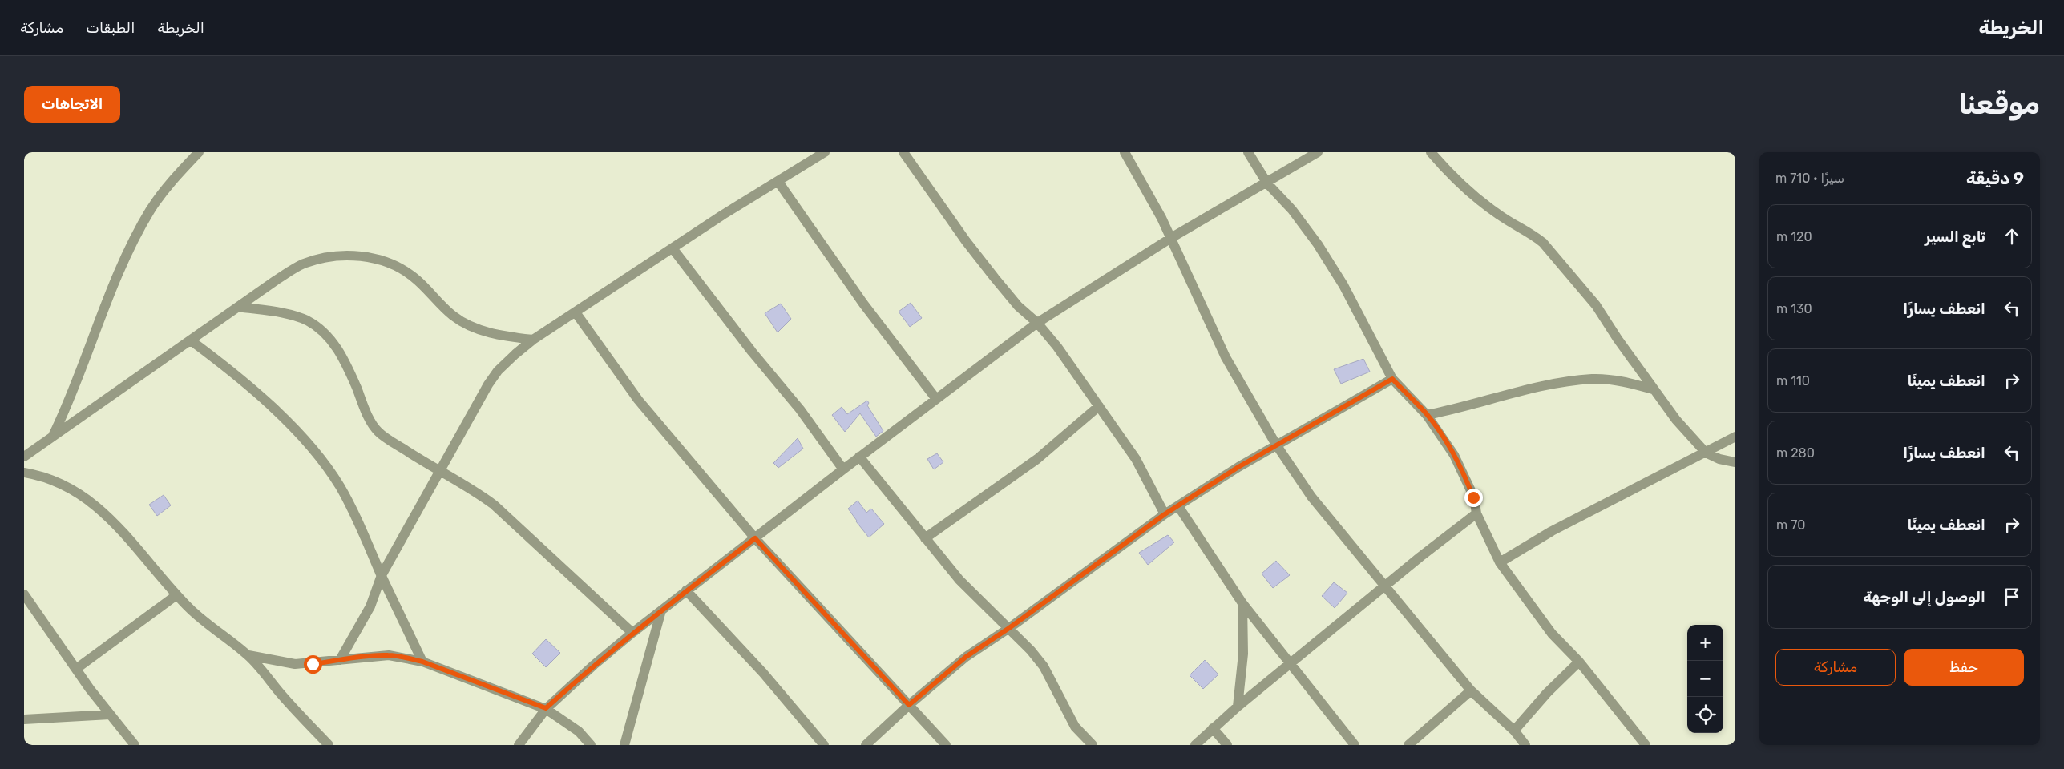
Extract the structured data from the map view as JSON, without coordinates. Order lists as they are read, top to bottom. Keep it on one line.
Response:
{"page":{"header":"الخريطة","nav":["الخريطة","الطبقات","مشاركة"],"buttons":["الاتجاهات",["حفظ","مشاركة"]],"title":"موقعنا","heading":["9 دقيقة","سيرًا · 710 m"],"list":[["تابع السير","120 m"],["انعطف يسارًا","130 m"],["انعطف يمينًا","110 m"],["انعطف يسارًا","280 m"],["انعطف يمينًا","70 m"],"الوصول إلى الوجهة"],"map_buttons":["+","−"]}}
